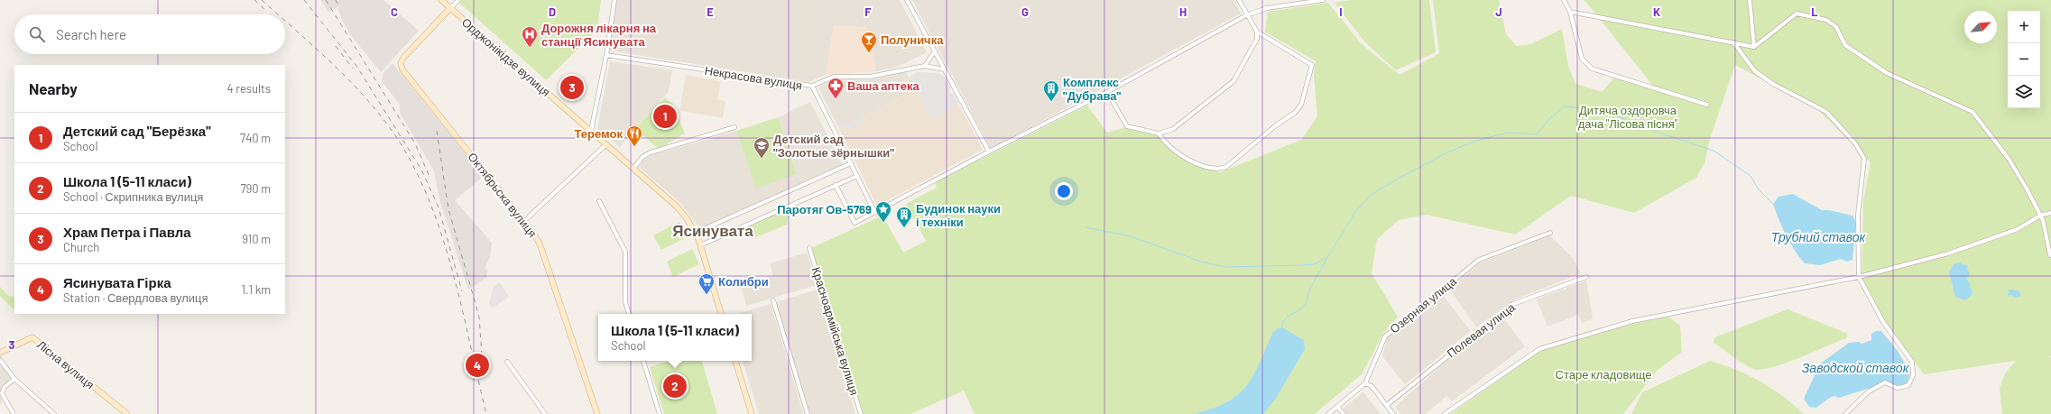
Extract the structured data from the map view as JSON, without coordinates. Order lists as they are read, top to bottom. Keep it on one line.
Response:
{"streets":{"main road":["Орджонікідзе вулиця","Октябрьска вулиця","Лісна вулиця"],"street":["Некрасова вулиця","Озерная улица","Полевая улица","Красноармійська вулиця"]},"crossings":[["Орджонікідзе вулиця","Октябрьска вулиця"]],"districts":["Ясинувата"],"water":["Трубний ставок","Заводской ставок"],"parks":["Дитяча оздоровча дача \"Лісова пісня\"","Старе кладовище"],"places":{"hospital":["Дорожня лікарня на станції Ясинувата"],"bar":["Полуничка"],"pharmacy":["Ваша аптека"],"building":["Комплекс \"Дубрава\"","Будинок науки і техніки"],"restaurant":["Теремок"],"school or university":["Детский сад \"Золотые зёрнышки\""],"place":["Паротяг Ов-5769"],"supermarket":["Колибри"]},"north":"top right","page":{"map_buttons":["+","−"],"search":"Search here","heading":["Nearby","4 results"],"pins":["3","1","4","2"],"list":[{"mark":"1","name":"Детский сад \"Берёзка\"","note":"School","value":"740 m"},{"mark":"2","name":"Школа 1 (5-11 класи)","note":"School · Скрипника вулиця","value":"790 m"},{"mark":"3","name":"Храм Петра і Павла","note":"Church","value":"910 m"},{"mark":"4","name":"Ясинувата Гірка","note":"Station · Свердлова вулиця","value":"1.1 km"}],"popup":["Школа 1 (5-11 класи)","School"]},"grid":{"columns":["C","D","E","F","G","H","I","J","K","L"],"rows":["3"]}}
